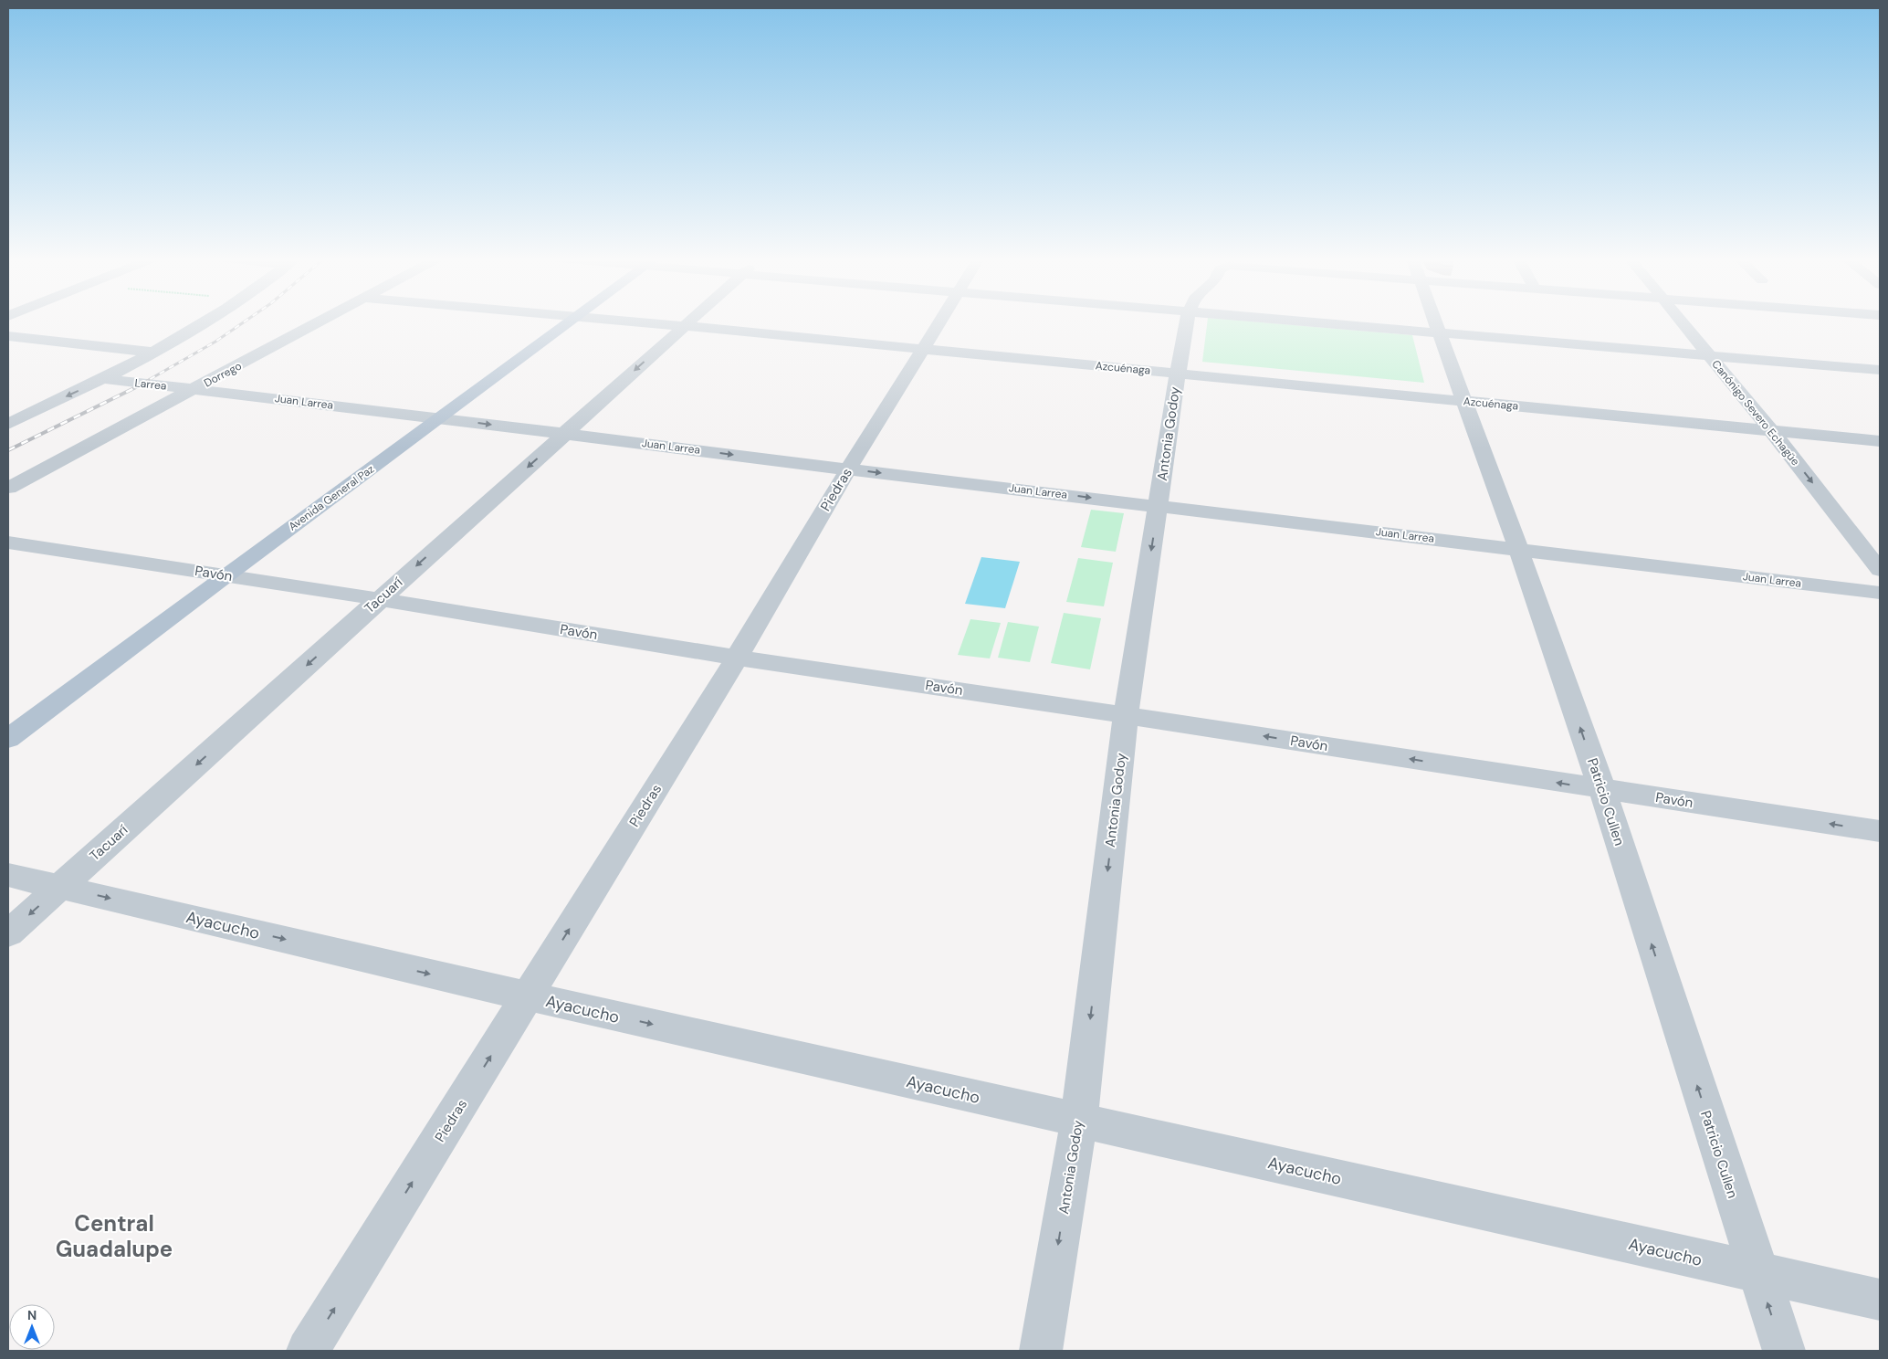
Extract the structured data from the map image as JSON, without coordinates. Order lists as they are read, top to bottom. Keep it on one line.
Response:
{"streets":{"main road":["Avenida General Paz"],"street":["Azcuénaga","Dorrego","Larrea","Juan Larrea","Canónigo Severo Echagüe","Antonia Godoy","Piedras","Pavón","Tacuarí","Patricio Cullen","Ayacucho"]},"crossings":[["Azcuénaga","Canónigo Severo Echagüe"],["Azcuénaga","Antonia Godoy"],["Azcuénaga","Piedras"],["Azcuénaga","Tacuarí"],["Azcuénaga","Patricio Cullen"],["Dorrego","Larrea"],["Dorrego","Juan Larrea"],["Larrea","Juan Larrea"],["Juan Larrea","Antonia Godoy"],["Juan Larrea","Piedras"],["Juan Larrea","Avenida General Paz"],["Juan Larrea","Tacuarí"],["Juan Larrea","Patricio Cullen"],["Antonia Godoy","Pavón"],["Antonia Godoy","Ayacucho"],["Piedras","Pavón"],["Piedras","Ayacucho"],["Avenida General Paz","Pavón"],["Pavón","Tacuarí"],["Pavón","Patricio Cullen"],["Tacuarí","Ayacucho"],["Patricio Cullen","Ayacucho"]],"one_way":["Juan Larrea","Canónigo Severo Echagüe","Antonia Godoy","Piedras","Pavón","Tacuarí","Patricio Cullen","Ayacucho"],"districts":["Central Guadalupe"],"north":"top"}
